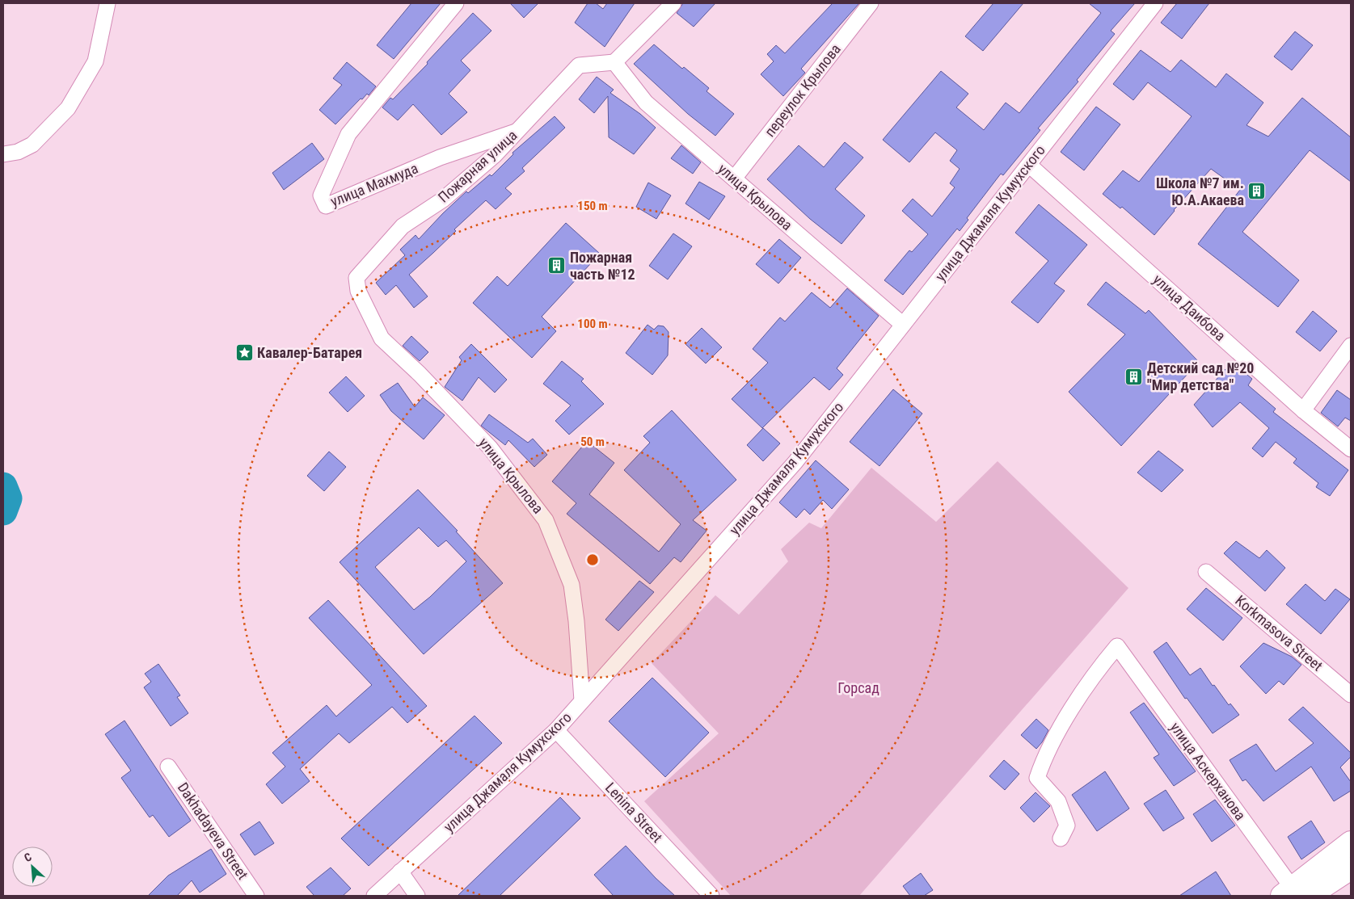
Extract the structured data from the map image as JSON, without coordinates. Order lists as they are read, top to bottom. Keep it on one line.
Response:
{"streets":{"street":["переулок Крылова","Пожарная улица","улица Махмуда","улица Крылова","улица Джамаля Кумухского","улица Даибова","Korkmasova Street","улица Аскерханова","Lenina Street","Dakhadayeva Street"]},"crossings":[["переулок Крылова","улица Крылова"],["Пожарная улица","улица Махмуда"],["Пожарная улица","улица Крылова"],["улица Крылова","улица Джамаля Кумухского"],["улица Джамаля Кумухского","улица Даибова"],["улица Джамаля Кумухского","Lenina Street"]],"parks":["Горсад"],"places":{"building":["Школа №7 им. Ю.А.Акаева","Пожарная часть №12","Детский сад №20 \"Мир детства\""],"place":["Кавалер-Батарея"]},"north":"top left","rings":["150 m","100 m","50 m"]}
